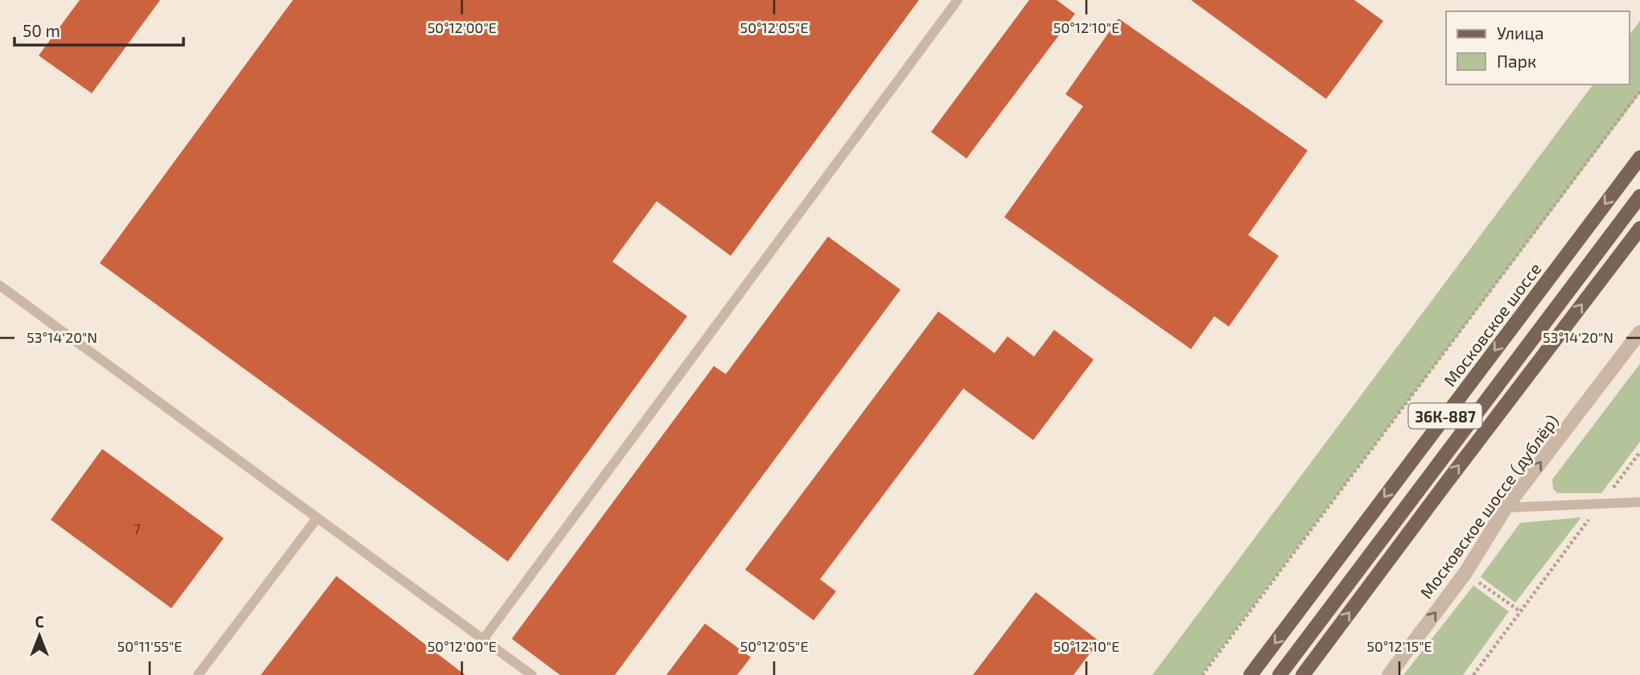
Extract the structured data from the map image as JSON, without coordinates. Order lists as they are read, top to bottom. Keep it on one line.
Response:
{"streets":{"main road":["Московское шоссе","36К-887"],"street":["Московское шоссе (дублёр)"]},"one_way":["Московское шоссе (дублёр)"],"house_numbers":["7"],"legend":["Улица","Парк"],"scale_bar":"50 m","north":"top","coordinates":["50°12'00\"E","50°12'05\"E","50°12'10\"E","53°14'20\"N","50°11'55\"E","50°12'15\"E"]}
